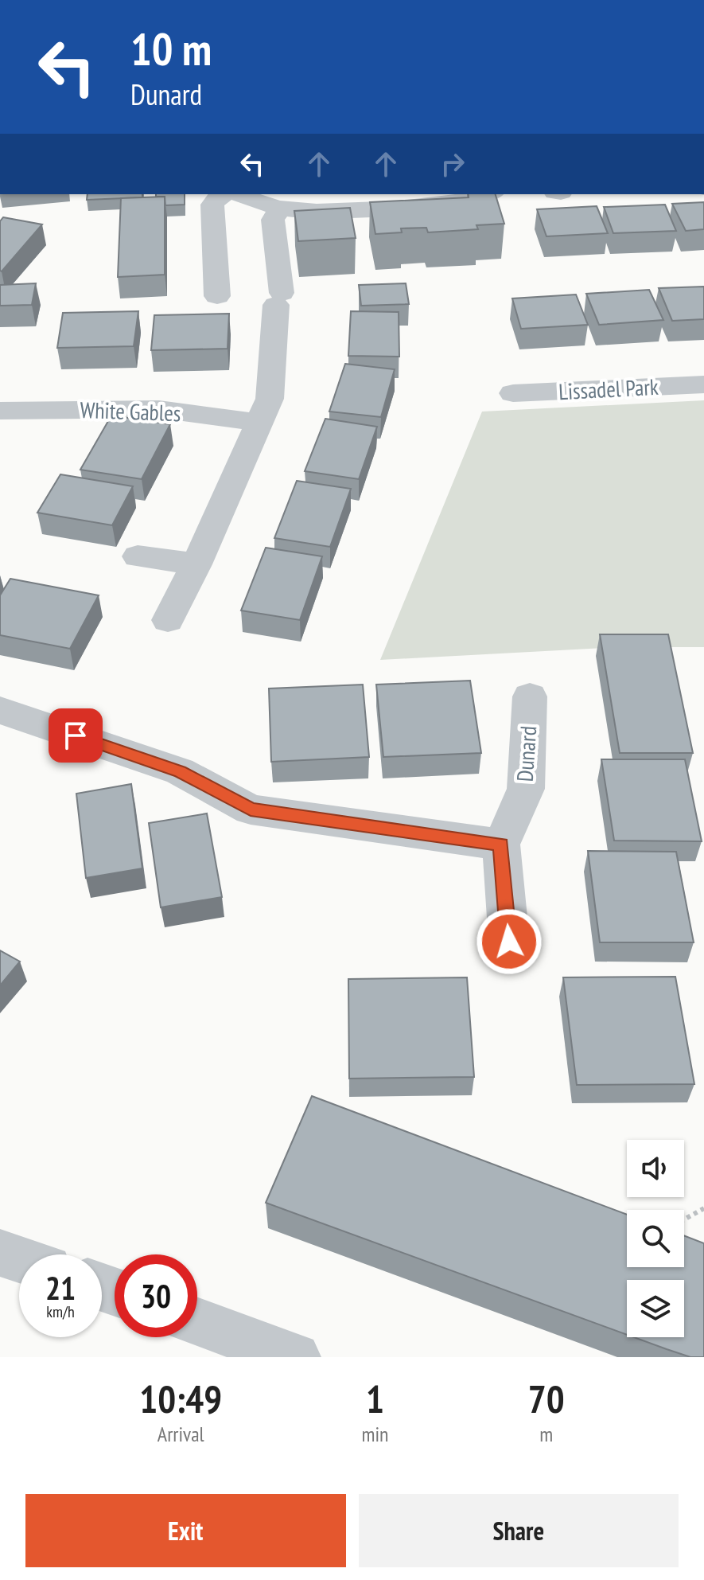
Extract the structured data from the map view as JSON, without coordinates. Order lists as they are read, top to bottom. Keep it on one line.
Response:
{"streets":{"street":["Lissadel Park","White Gables","Dunard"]},"page":{"turn":["10 m","Dunard"],"speed":"21 km/h","limit":"30","eta":["10:49","Arrival","1","min","70","m"],"buttons":["Exit","Share"]}}
